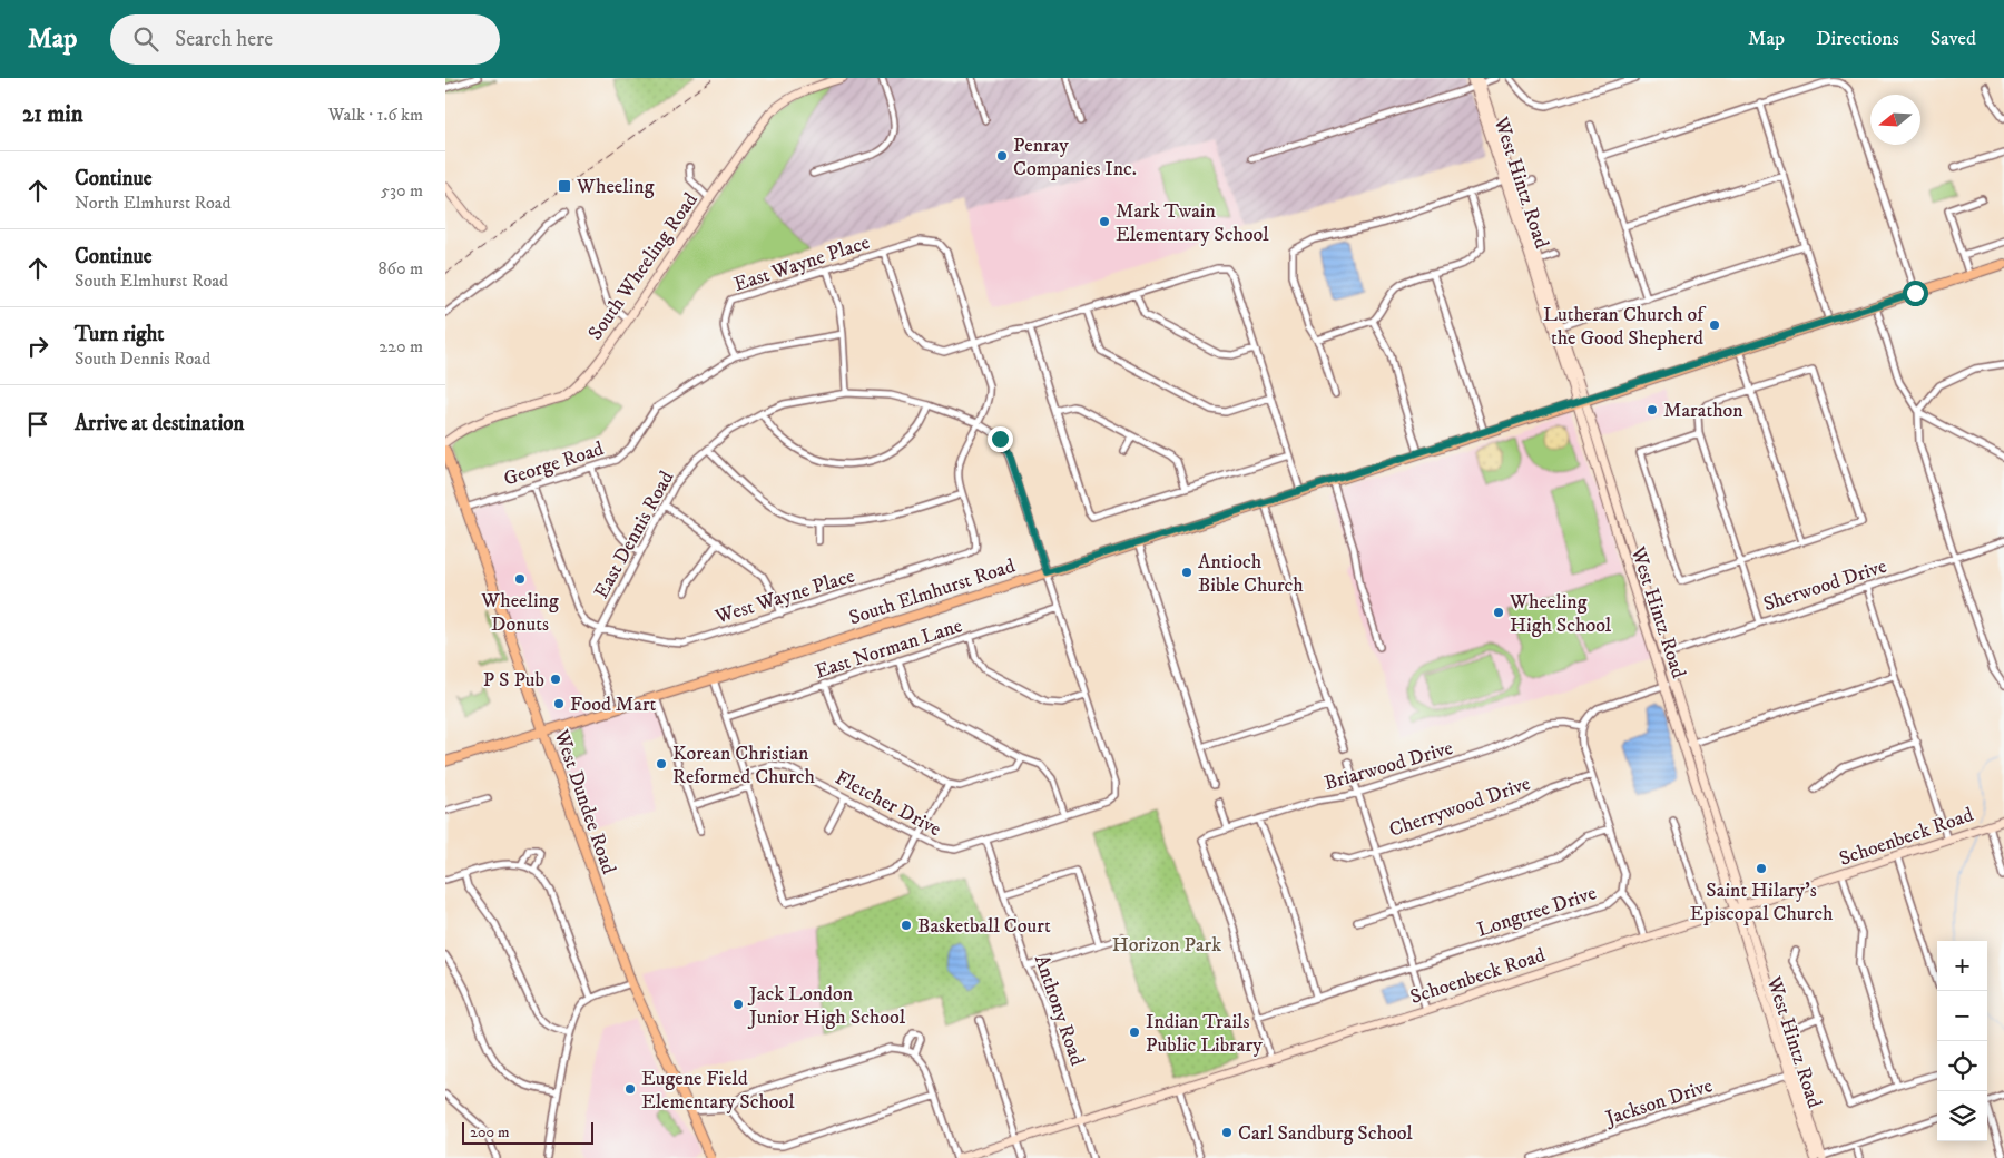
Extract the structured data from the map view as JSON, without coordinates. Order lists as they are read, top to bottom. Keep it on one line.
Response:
{"streets":{"main road":["West Hintz Road","South Wheeling Road","South Elmhurst Road","West Dundee Road","Schoenbeck Road"],"street":["East Wayne Place","George Road","East Dennis Road","Sherwood Drive","West Wayne Place","East Norman Lane","Briarwood Drive","Fletcher Drive","Cherrywood Drive","Longtree Drive","Anthony Road","Jackson Drive"]},"crossings":[["West Hintz Road","Sherwood Drive"],["West Hintz Road","South Elmhurst Road"],["West Hintz Road","Schoenbeck Road"],["West Hintz Road","Jackson Drive"],["East Wayne Place","George Road"],["George Road","West Dundee Road"],["East Dennis Road","South Elmhurst Road"],["East Dennis Road","West Wayne Place"],["East Dennis Road","East Norman Lane"],["East Dennis Road","Fletcher Drive"],["South Elmhurst Road","West Dundee Road"],["Briarwood Drive","Longtree Drive"],["Fletcher Drive","Anthony Road"],["Cherrywood Drive","Longtree Drive"],["Schoenbeck Road","Anthony Road"]],"parks":["Horizon Park"],"places":{"other":["Penray Companies Inc.","Mark Twain Elementary School","Lutheran Church of the Good Shepherd","Marathon","Antioch Bible Church","Wheeling Donuts","Wheeling High School","P S Pub","Food Mart","Korean Christian Reformed Church","Saint Hilary's Episcopal Church","Basketball Court","Jack London Junior High School","Indian Trails Public Library","Eugene Field Elementary School","Carl Sandburg School"],"transit":["Wheeling"]},"scale_bar":"200 m","north":"left","page":{"header":"Map","search":"Search here","nav":["Map","Directions","Saved"],"heading":["21 min","Walk · 1.6 km"],"list":[["Continue","North Elmhurst Road","530 m"],["Continue","South Elmhurst Road","860 m"],["Turn right","South Dennis Road","220 m"],"Arrive at destination"],"map_buttons":["+","−"],"scale":"200 m"}}
